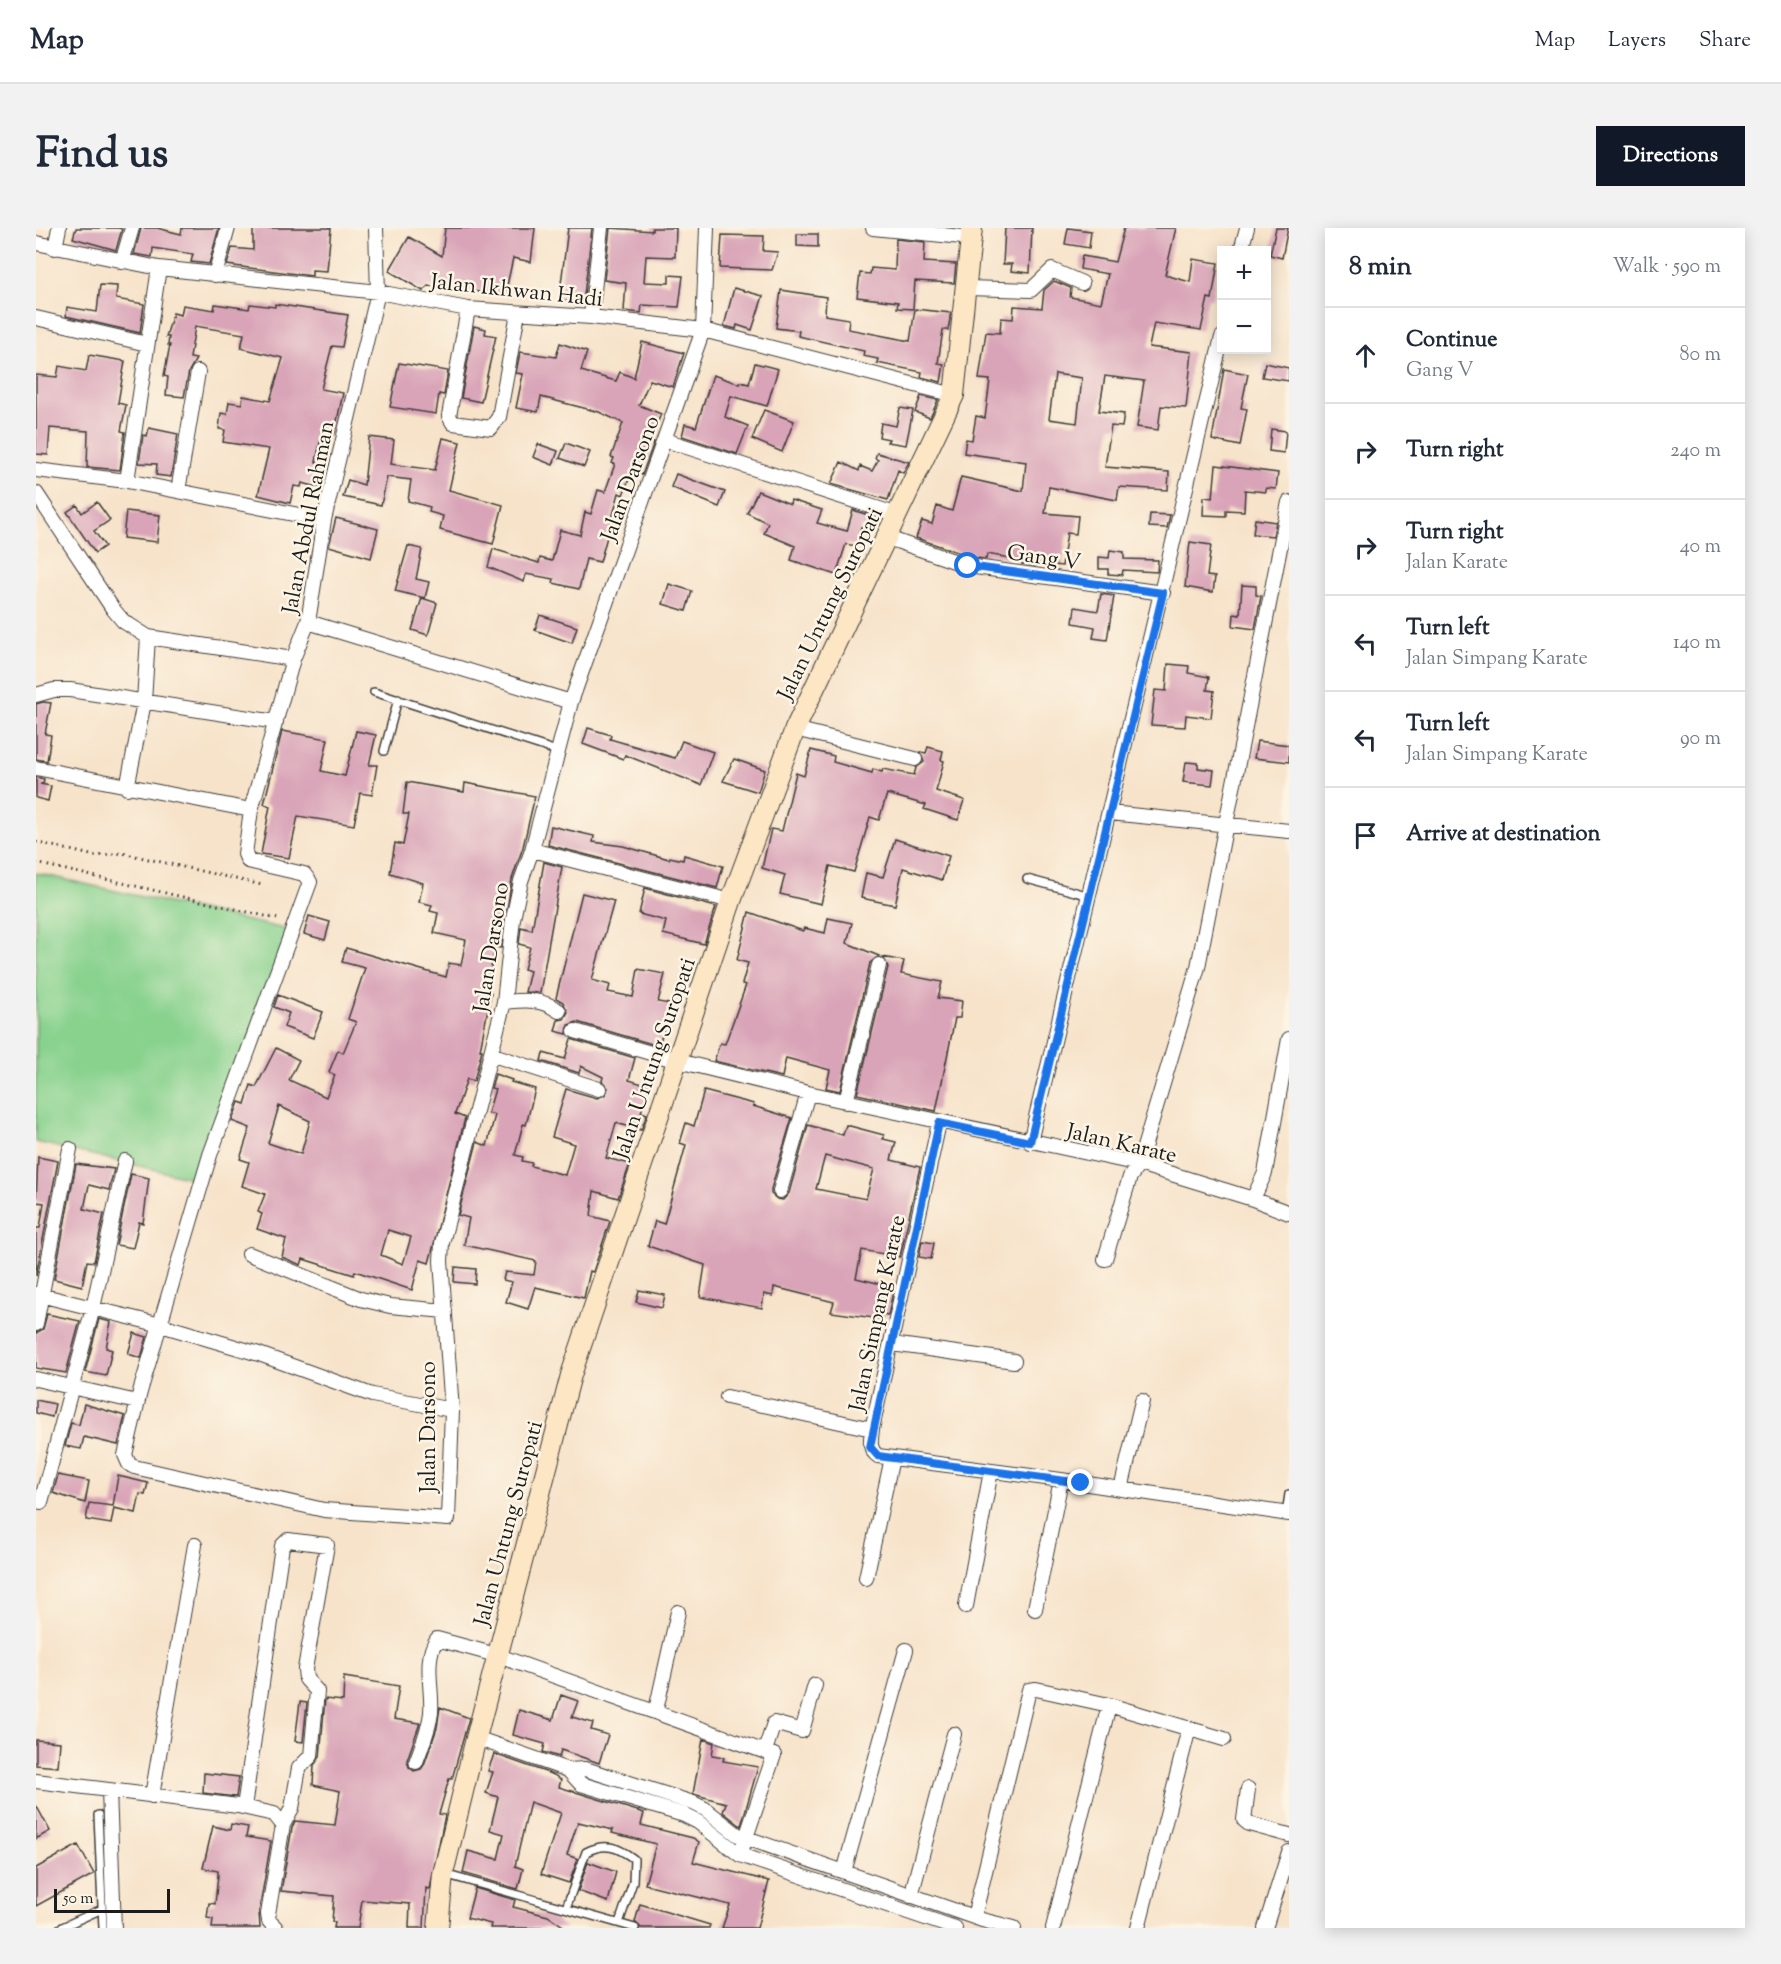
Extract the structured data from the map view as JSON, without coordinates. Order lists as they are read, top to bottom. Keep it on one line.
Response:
{"streets":{"main road":["Jalan Untung Suropati"],"street":["Jalan Ikhwan Hadi","Jalan Darsono","Jalan Abdul Rahman","Gang V","Jalan Karate","Jalan Simpang Karate"]},"crossings":[["Jalan Ikhwan Hadi","Jalan Darsono"],["Jalan Ikhwan Hadi","Jalan Abdul Rahman"],["Jalan Ikhwan Hadi","Jalan Untung Suropati"],["Gang V","Jalan Untung Suropati"],["Jalan Untung Suropati","Jalan Karate"],["Jalan Karate","Jalan Simpang Karate"]],"scale_bar":"50 m","page":{"header":"Map","nav":["Map","Layers","Share"],"title":"Find us","buttons":"Directions","heading":["8 min","Walk · 590 m"],"map_buttons":["+","−"],"list":[["Continue","Gang V","80 m"],["Turn right","240 m"],["Turn right","Jalan Karate","40 m"],["Turn left","Jalan Simpang Karate","140 m"],["Turn left","Jalan Simpang Karate","90 m"],"Arrive at destination"],"scale":"50 m"}}
